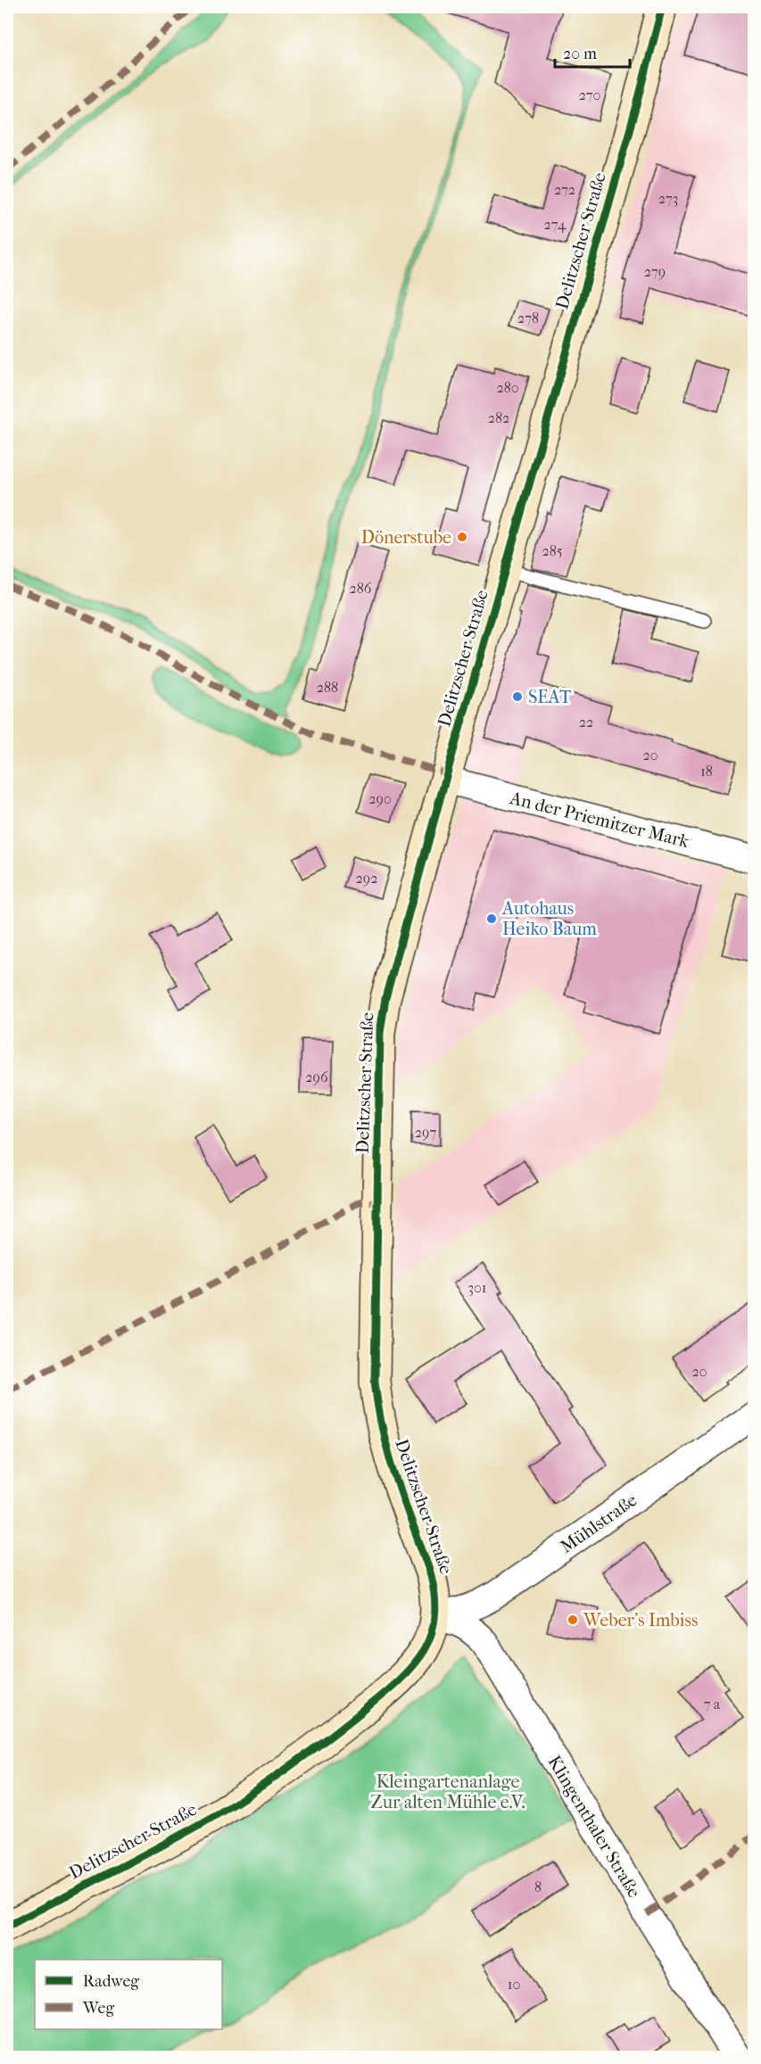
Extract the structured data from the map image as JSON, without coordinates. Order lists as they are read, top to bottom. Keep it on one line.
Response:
{"streets":{"main road":["Delitzscher Straße"],"street":["An der Priemitzer Mark","Mühlstraße","Klingenthaler Straße"]},"crossings":[["Delitzscher Straße","An der Priemitzer Mark"],["Delitzscher Straße","Mühlstraße"],["Mühlstraße","Klingenthaler Straße"]],"parks":["Kleingartenanlage Zur alten Mühle e.V."],"places":["Dönerstube","SEAT","Autohaus Heiko Baum","Weber's Imbiss"],"house_numbers":["270","272","273","274","279","278","280","282","285","286","288","22","20","18","290","292","296","297","301","20","7 a","8","10"],"legend":["Radweg","Weg"],"scale_bar":"20 m"}
